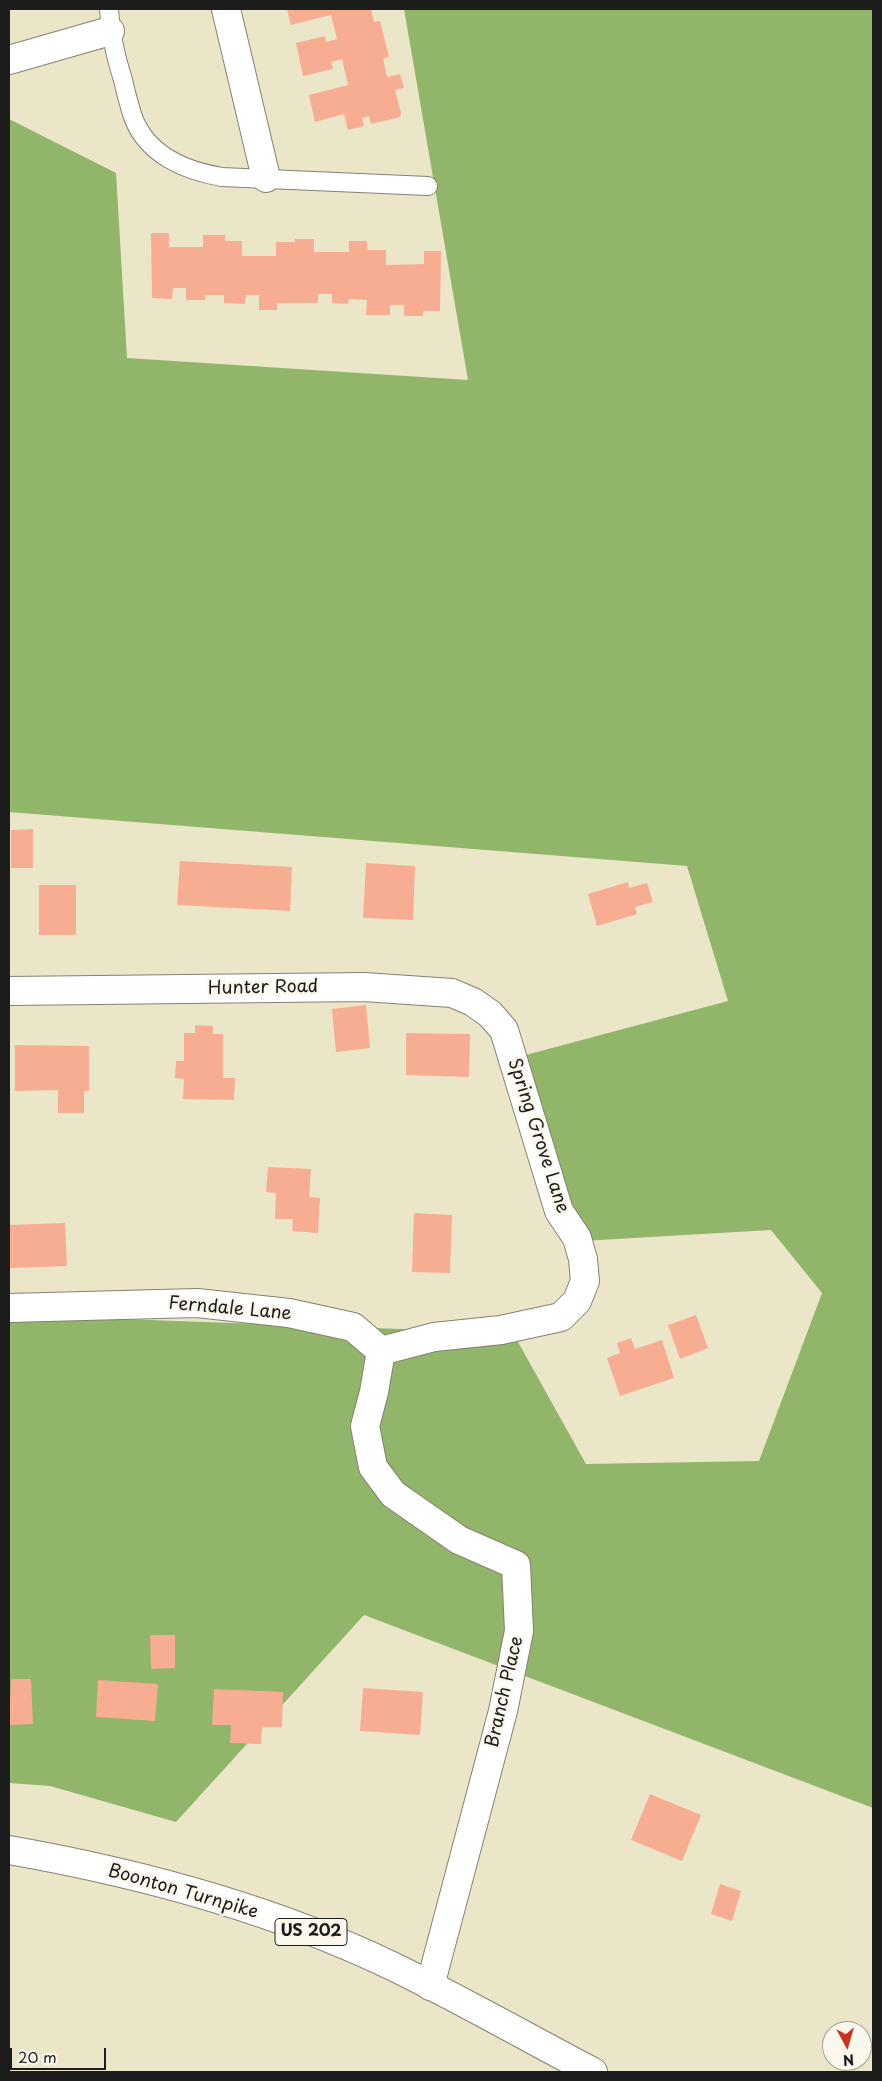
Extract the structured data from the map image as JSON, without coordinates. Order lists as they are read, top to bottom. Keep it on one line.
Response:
{"streets":{"street":["Hunter Road","Spring Grove Lane","Ferndale Lane","Branch Place","Boonton Turnpike","US 202"]},"crossings":[["Hunter Road","Spring Grove Lane"],["Spring Grove Lane","Ferndale Lane"],["Spring Grove Lane","Branch Place"],["Ferndale Lane","Branch Place"],["Branch Place","Boonton Turnpike"]],"scale_bar":"20 m","north":"bottom"}
